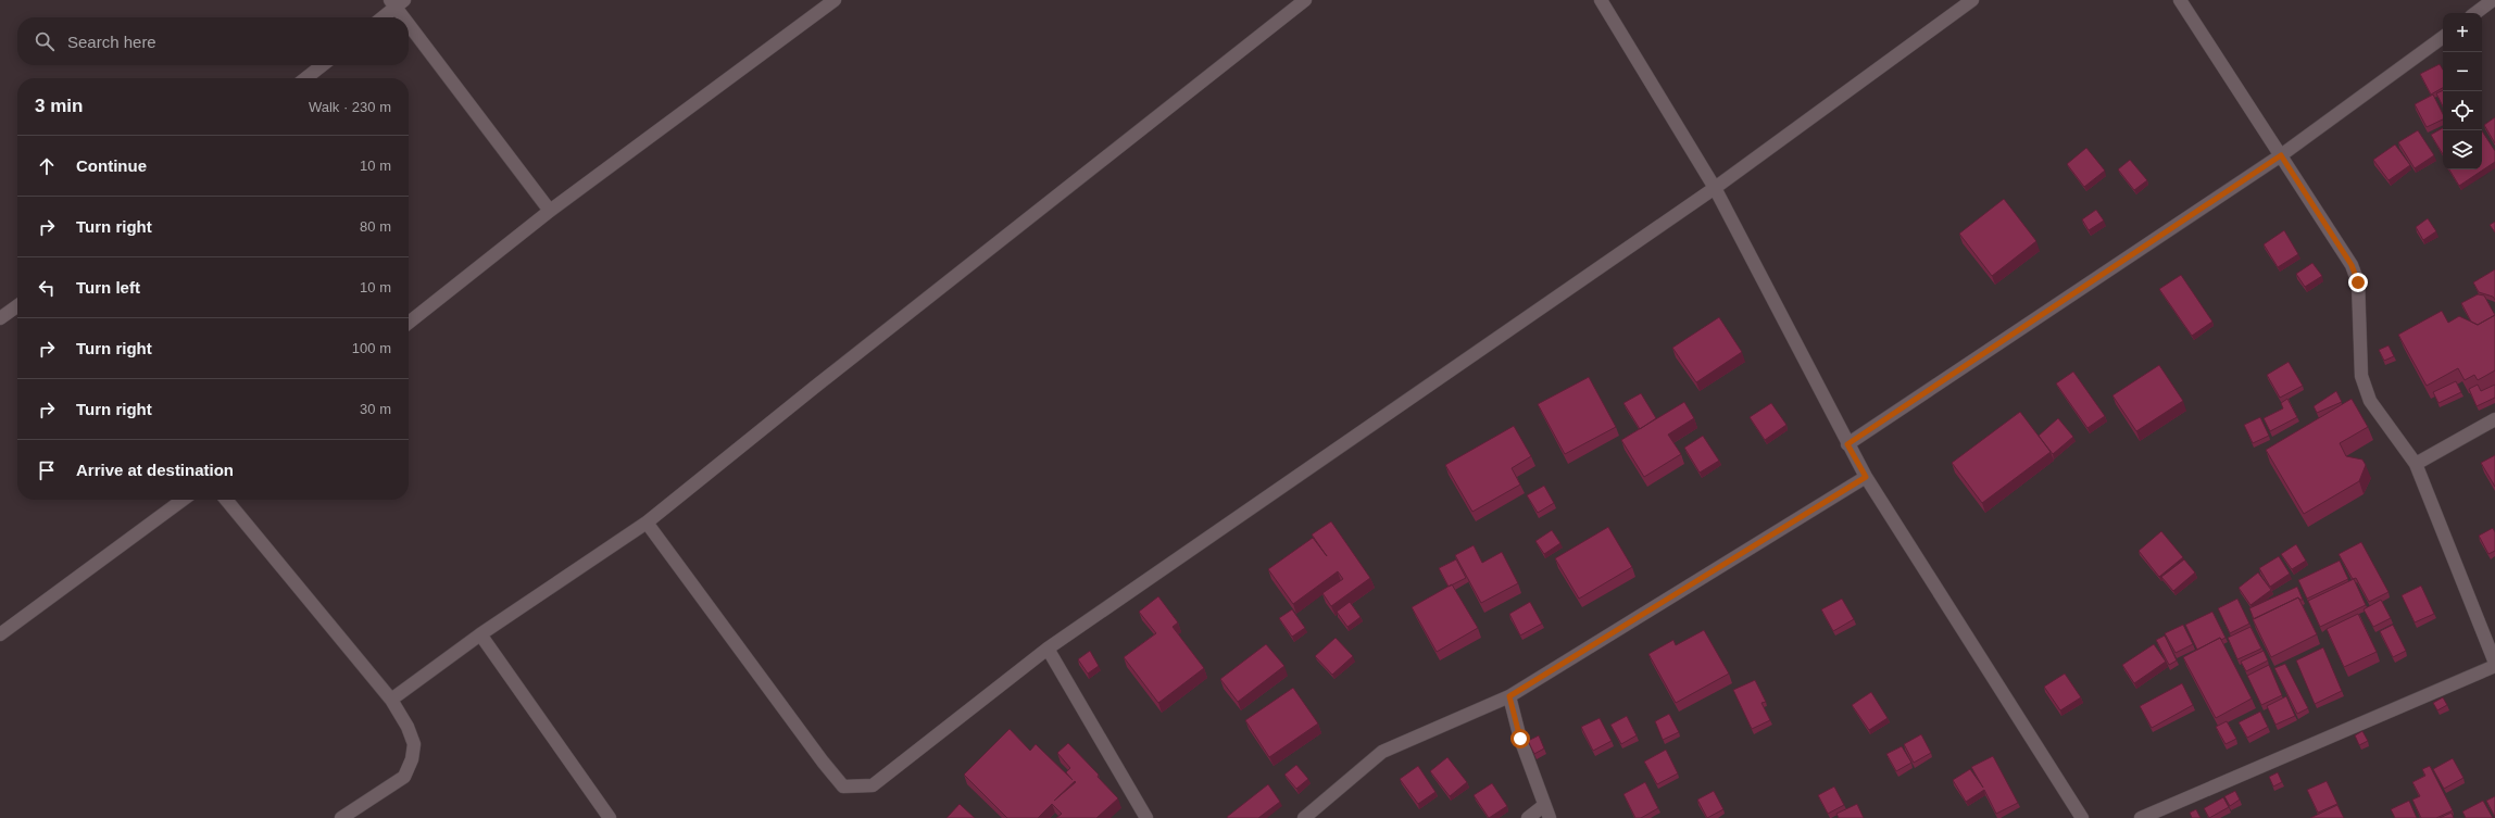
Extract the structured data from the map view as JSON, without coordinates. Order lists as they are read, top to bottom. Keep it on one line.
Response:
{"page":{"map_buttons":["+","−"],"search":"Search here","heading":["3 min","Walk · 230 m"],"list":[["Continue","10 m"],["Turn right","80 m"],["Turn left","10 m"],["Turn right","100 m"],["Turn right","30 m"],"Arrive at destination"]}}
